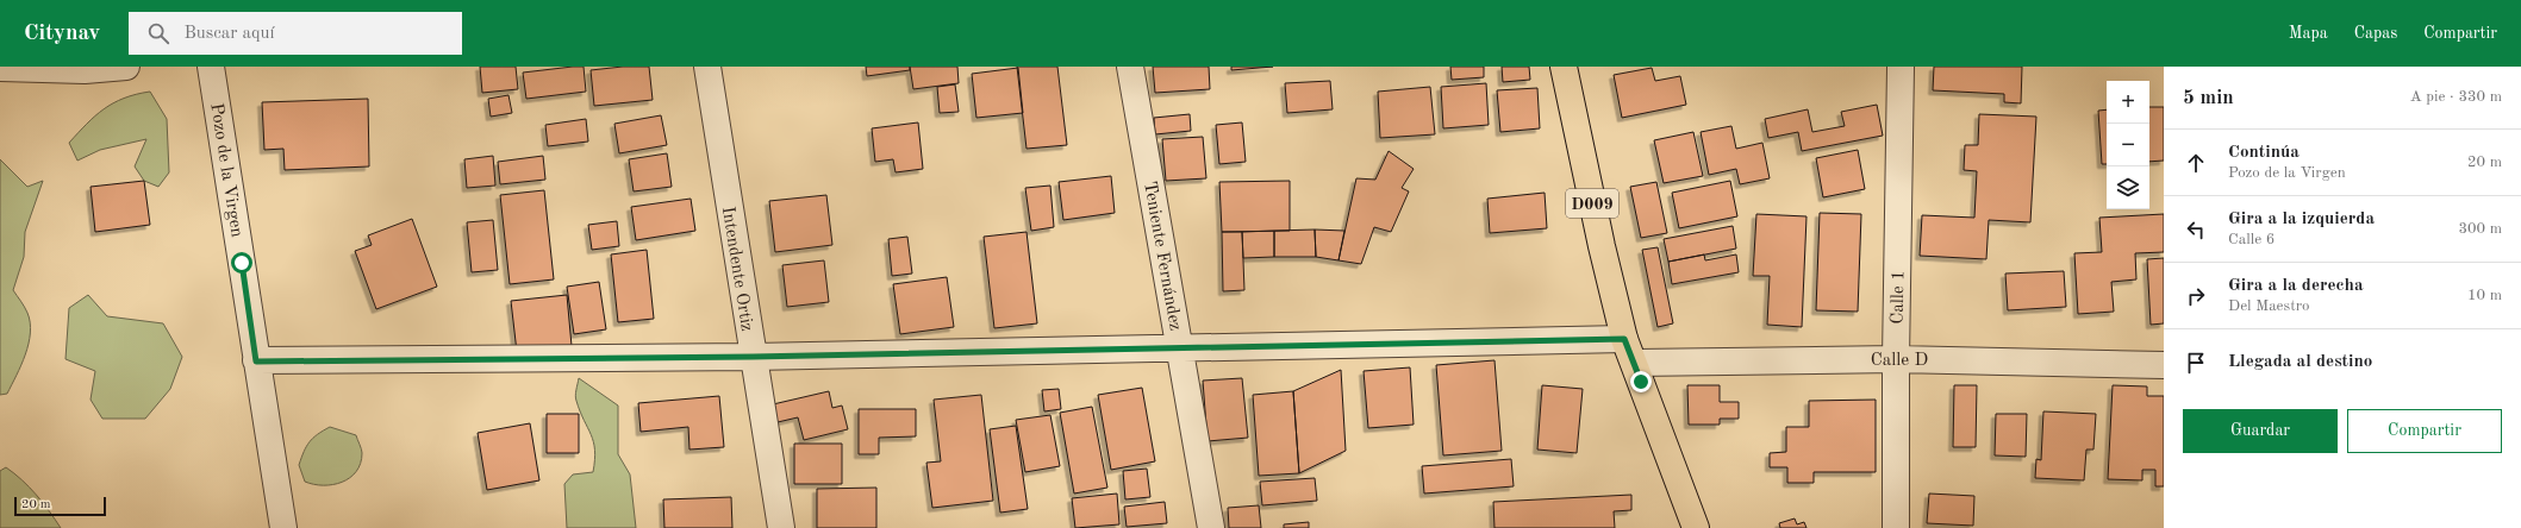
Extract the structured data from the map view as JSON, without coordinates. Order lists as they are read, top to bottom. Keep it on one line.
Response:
{"streets":{"main road":["D009"],"street":["Pozo de la Virgen","Teniente Fernández","Intendente Ortiz","Calle 1","Calle D"]},"crossings":[["D009","Calle D"],["Calle 1","Calle D"]],"scale_bar":"20 m","page":{"header":"Citynav","search":"Buscar aquí","nav":["Mapa","Capas","Compartir"],"heading":["5 min","A pie · 330 m"],"map_buttons":["+","−"],"list":[["Continúa","Pozo de la Virgen","20 m"],["Gira a la izquierda","Calle 6","300 m"],["Gira a la derecha","Del Maestro","10 m"],"Llegada al destino"],"buttons":["Guardar","Compartir"],"scale":"20 m"}}
